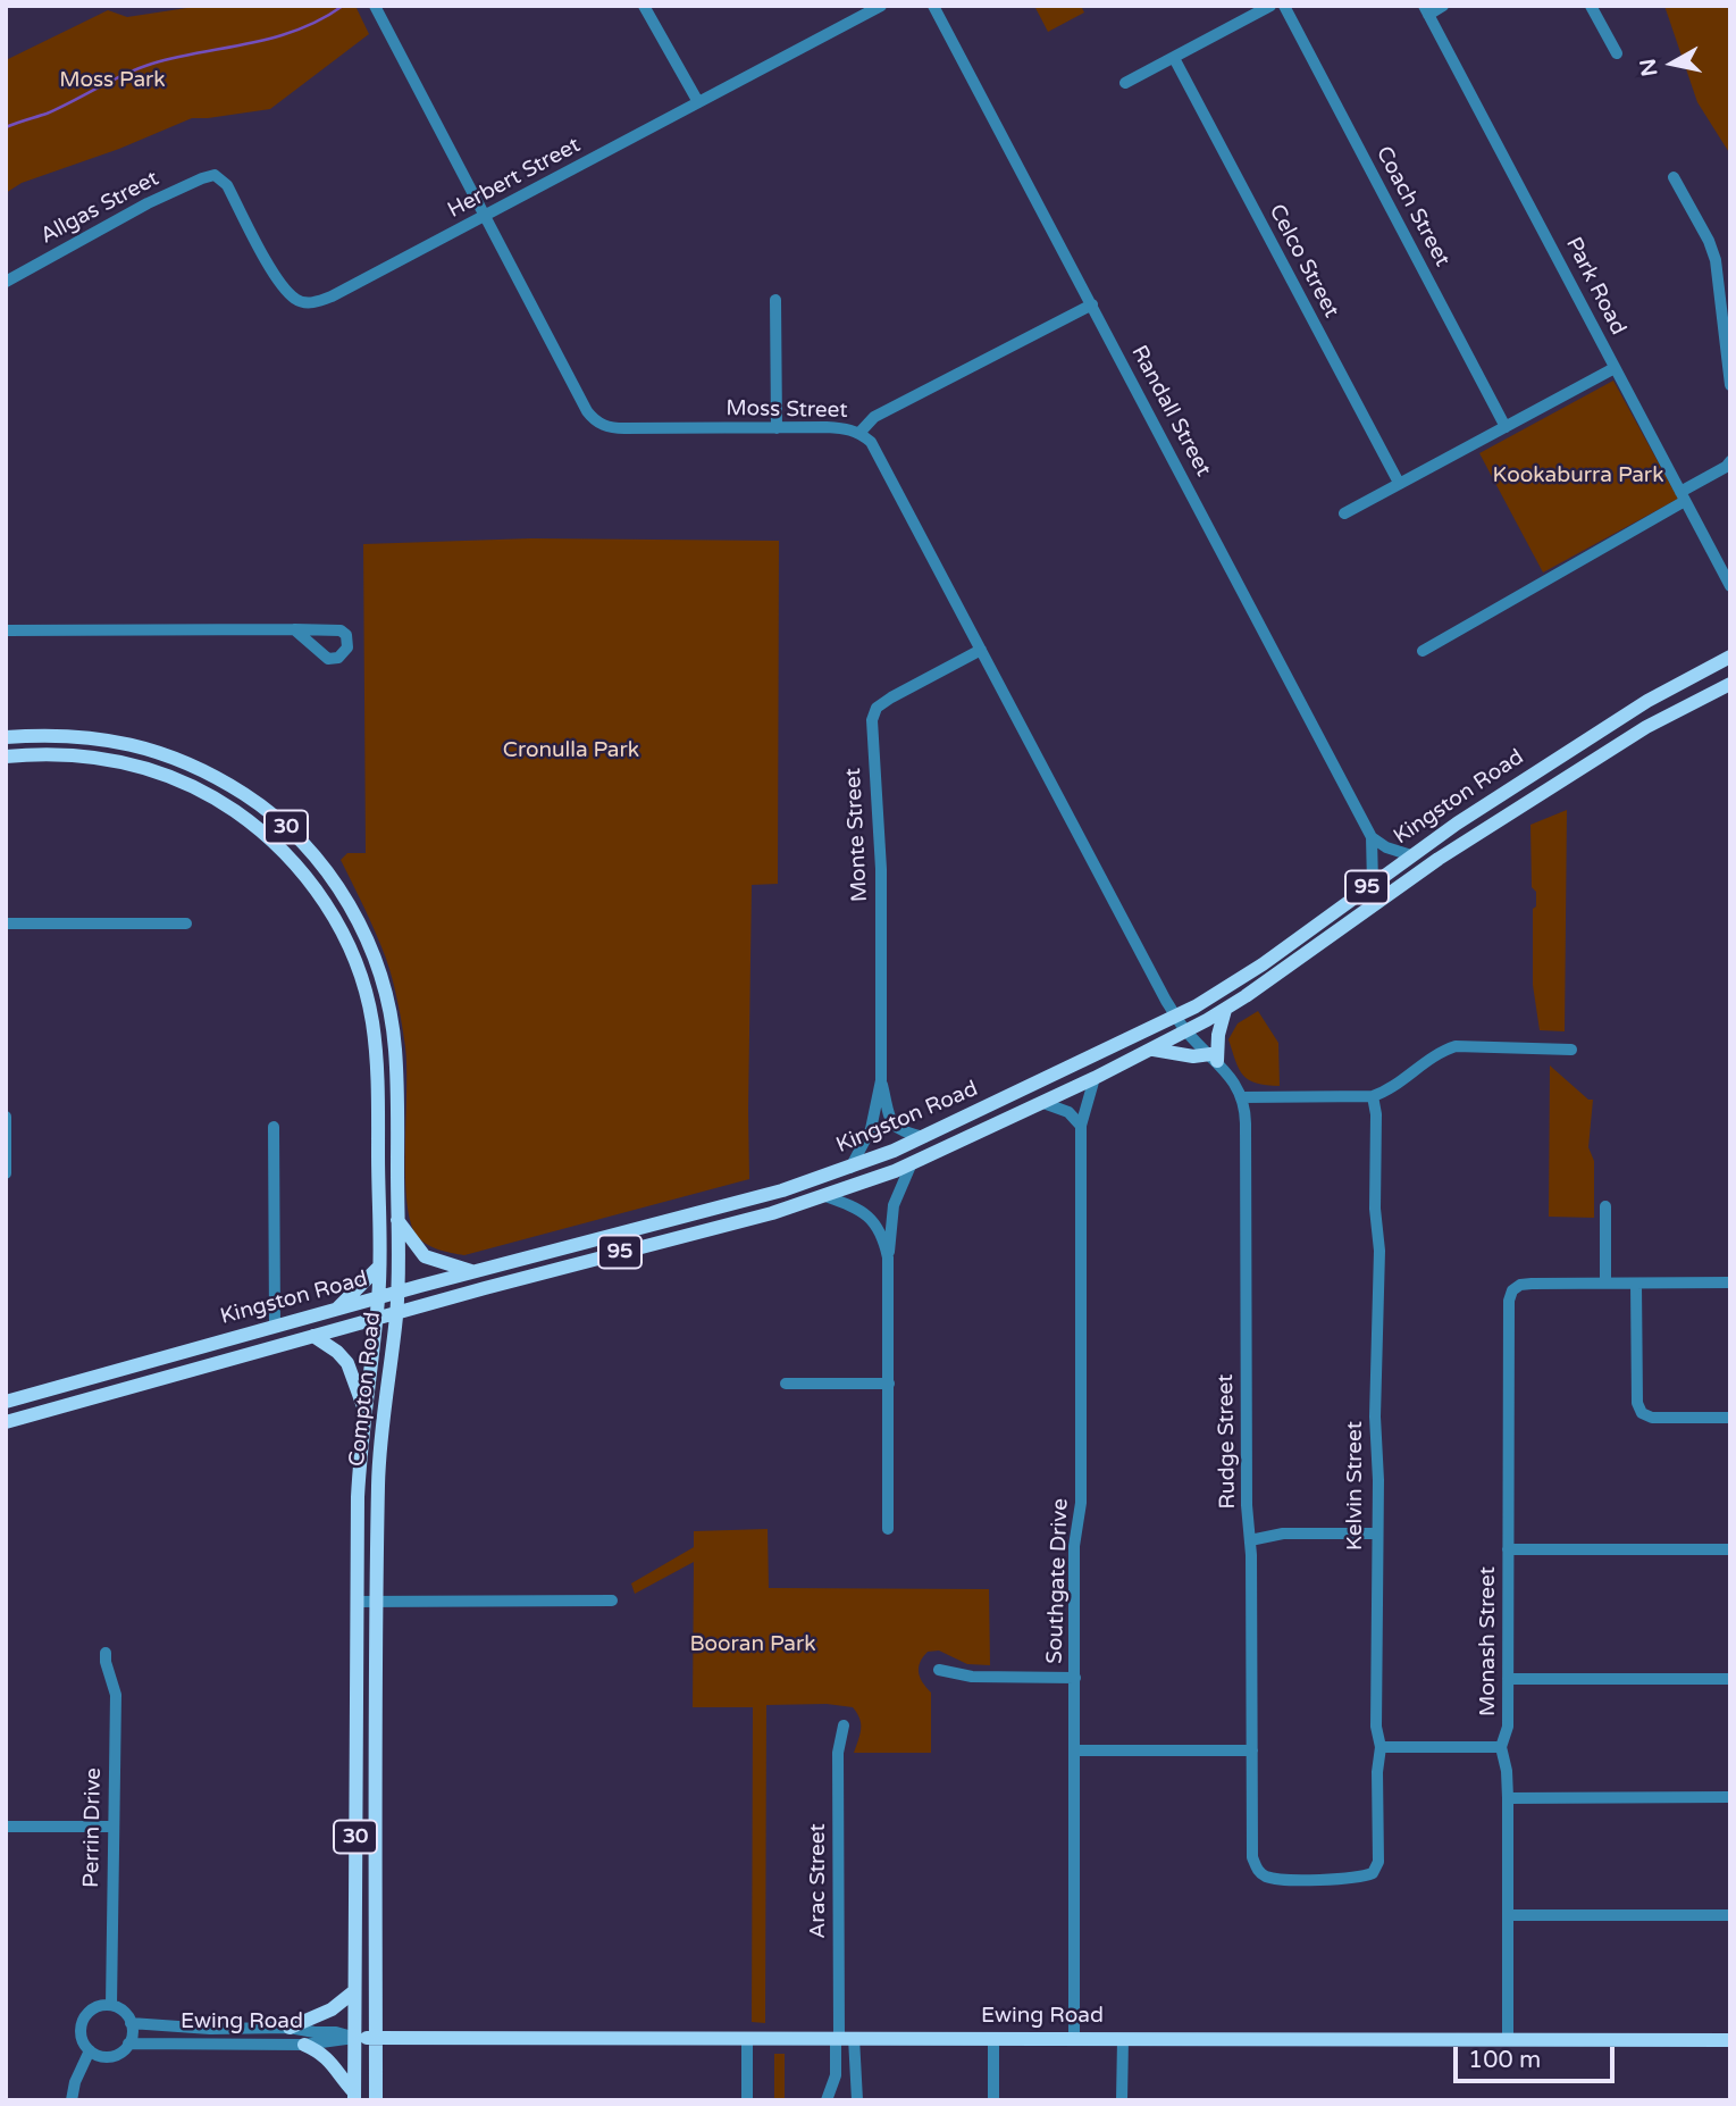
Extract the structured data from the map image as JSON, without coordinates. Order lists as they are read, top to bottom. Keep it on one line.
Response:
{"streets":{"main road":["Kingston Road","30","95","Compton Road","Ewing Road"],"street":["Herbert Street","Coach Street","Allgas Street","Celco Street","Park Road","Moss Street","Randall Street","Monte Street","Rudge Street","Kelvin Street","Southgate Drive","Monash Street","Perrin Drive","Arac Street"]},"crossings":[["Herbert Street","Allgas Street"],["Herbert Street","Moss Street"],["Moss Street","Kingston Road"],["Moss Street","Monte Street"],["Moss Street","Rudge Street"],["Randall Street","Kingston Road"],["Kingston Road","Monte Street"],["Kingston Road","Compton Road"],["Kingston Road","Rudge Street"],["Kingston Road","Southgate Drive"],["Compton Road","Ewing Road"],["Rudge Street","Kelvin Street"],["Southgate Drive","Ewing Road"],["Monash Street","Ewing Road"],["Perrin Drive","Ewing Road"],["Arac Street","Ewing Road"]],"parks":["Moss Park","Kookaburra Park","Cronulla Park","Booran Park"],"scale_bar":"100 m","north":"left"}
